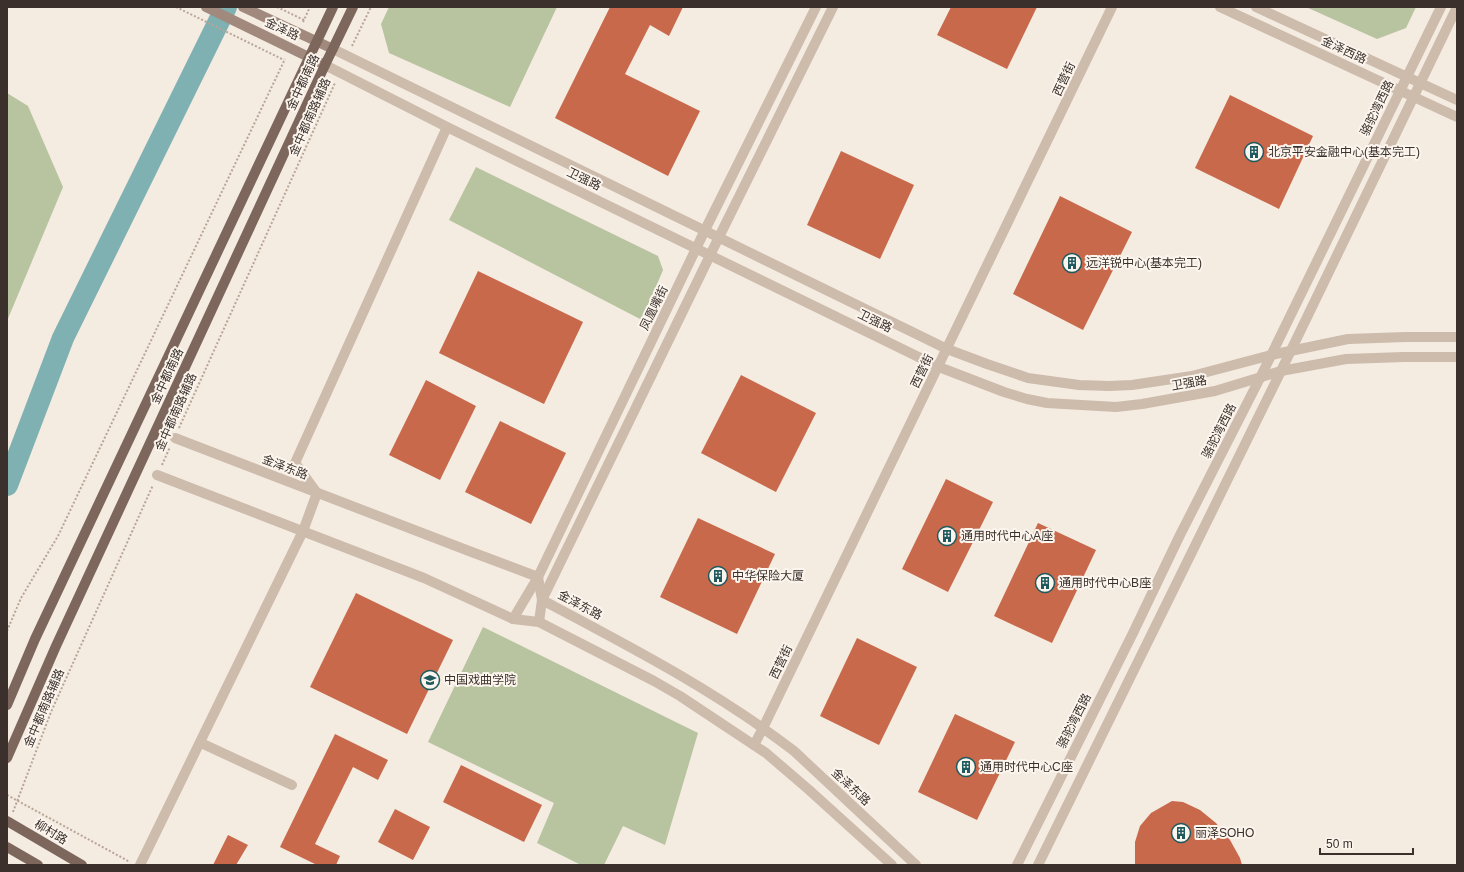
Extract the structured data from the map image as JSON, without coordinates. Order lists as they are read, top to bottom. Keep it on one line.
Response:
{"streets":{"main road":["金泽路","金中都南路","柳村路"],"street":["金泽西路","西营街","骆驼湾西路","卫强路","凤凰嘴街","金泽东路"],"path":["金中都南路辅路"]},"crossings":[["金泽路","金中都南路"],["金泽路","卫强路"],["金泽西路","骆驼湾西路"],["西营街","卫强路"],["西营街","金泽东路"],["金中都南路","卫强路"],["骆驼湾西路","卫强路"],["金中都南路辅路","卫强路"],["金中都南路辅路","金泽东路"],["金中都南路辅路","柳村路"],["卫强路","凤凰嘴街"],["凤凰嘴街","金泽东路"]],"places":{"building":["北京平安金融中心(基本完工)","远洋锐中心(基本完工)","通用时代中心A座","中华保险大厦","通用时代中心B座","通用时代中心C座","丽泽SOHO"],"school or university":["中国戏曲学院"]},"scale_bar":"50 m"}
